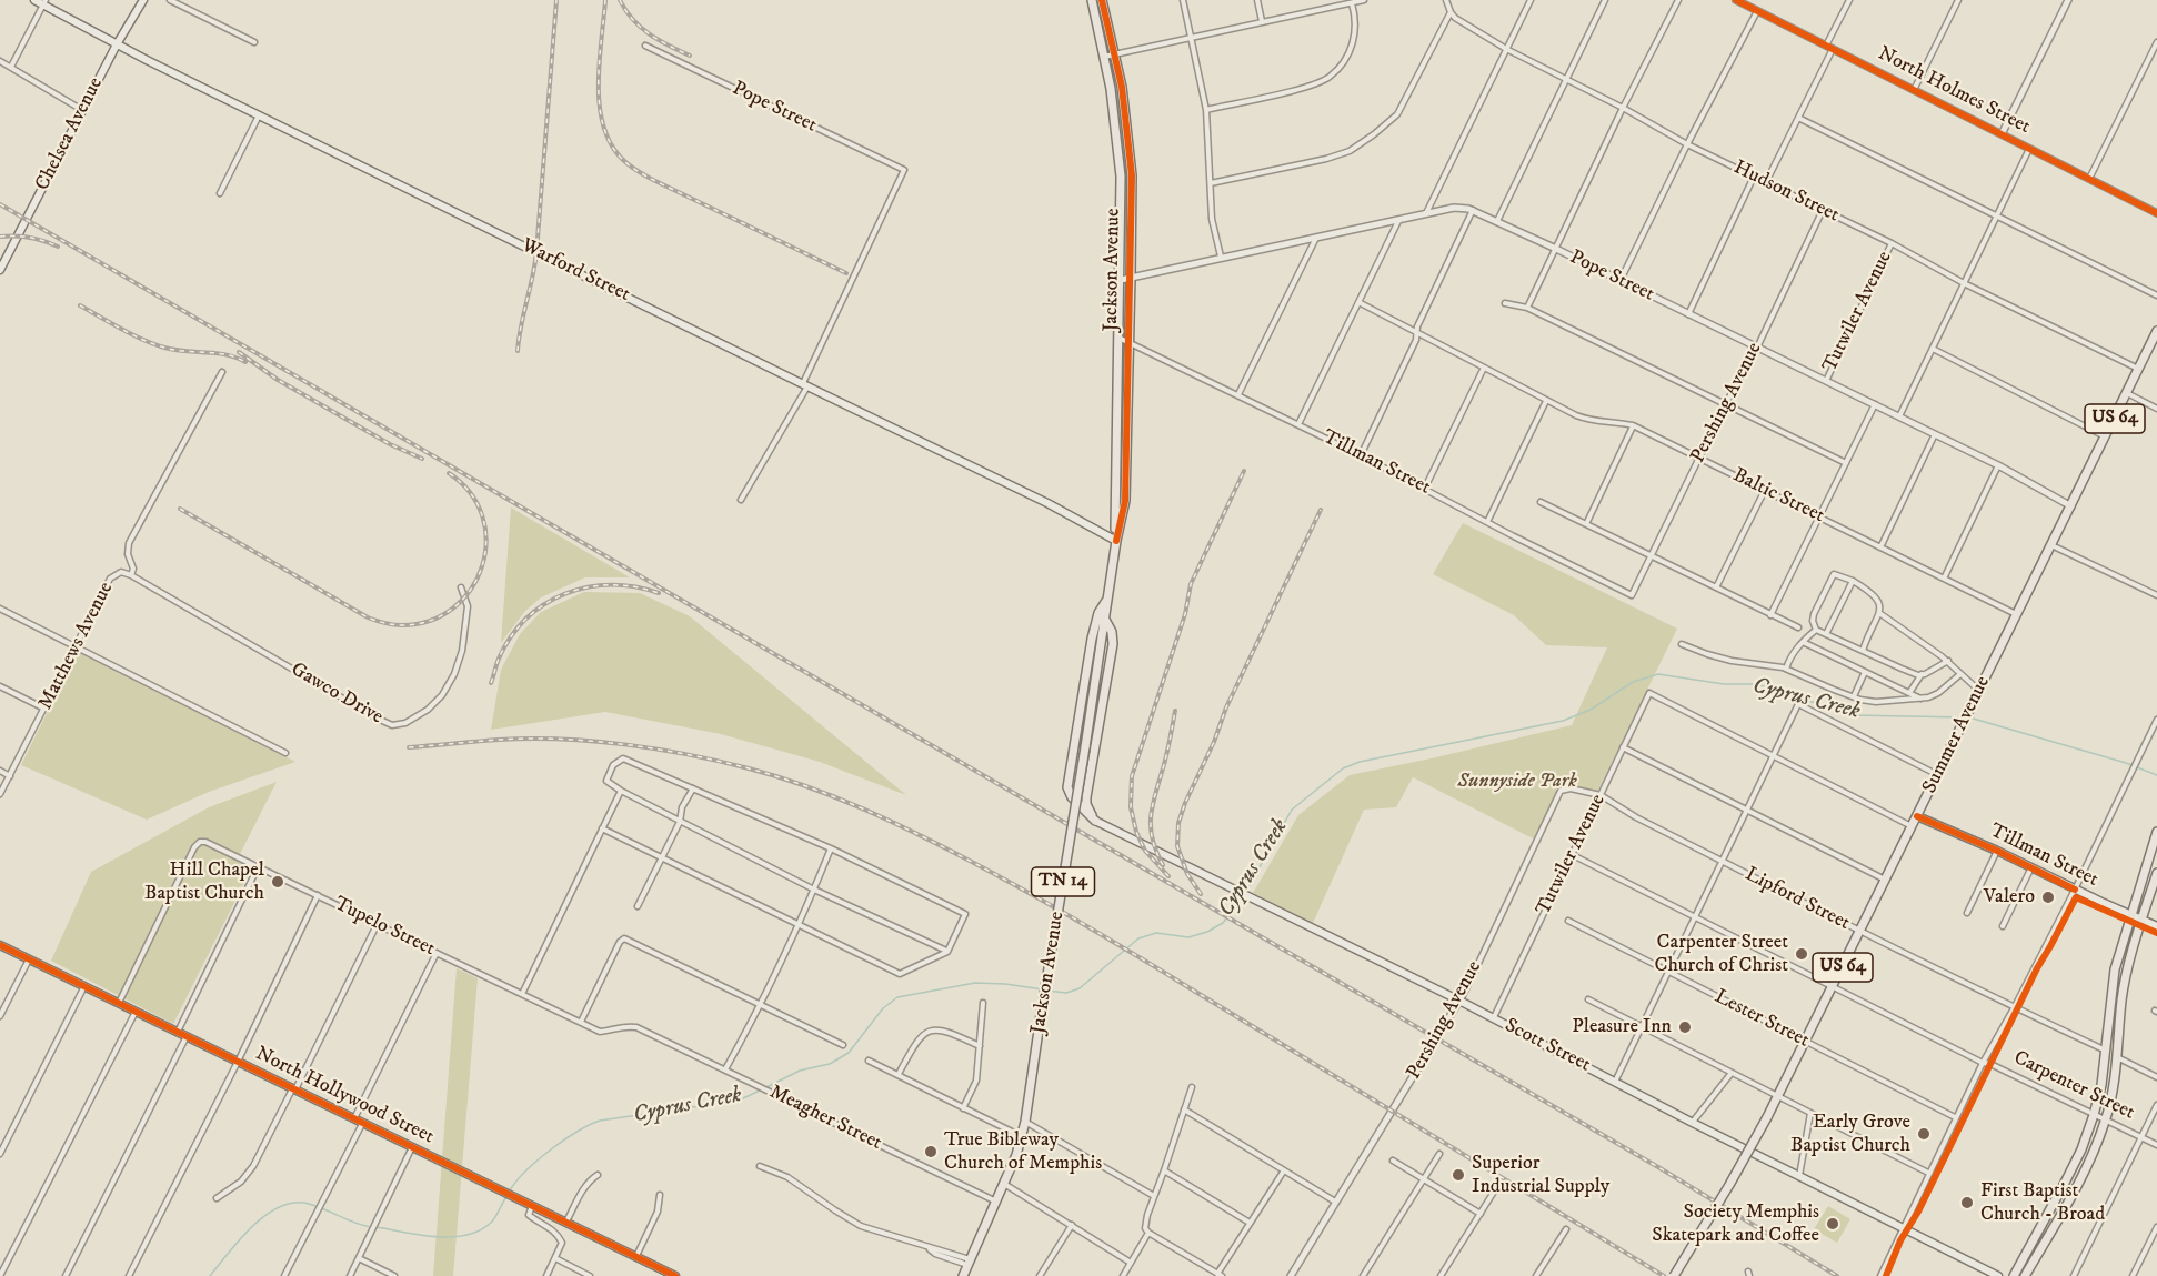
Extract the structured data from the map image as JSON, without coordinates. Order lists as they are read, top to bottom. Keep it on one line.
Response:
{"streets":{"main road":["Chelsea Avenue","Jackson Avenue","Warford Street","US 64","Tillman Street","Summer Avenue","TN 14","Scott Street","North Hollywood Street"],"street":["North Holmes Street","Pope Street","Hudson Street","Tutwiler Avenue","Pershing Avenue","Baltic Street","Matthews Avenue","Gawco Drive","Lipford Street","Tupelo Street","Lester Street","Carpenter Street","Meagher Street"]},"crossings":[["Pope Street","Jackson Avenue"],["Pope Street","Warford Street"],["Pope Street","Tutwiler Avenue"],["Pope Street","Pershing Avenue"],["Pope Street","Summer Avenue"],["Chelsea Avenue","Warford Street"],["Hudson Street","Tutwiler Avenue"],["Hudson Street","Pershing Avenue"],["Hudson Street","Summer Avenue"],["Jackson Avenue","Warford Street"],["Jackson Avenue","Tillman Street"],["Jackson Avenue","Meagher Street"],["Tutwiler Avenue","Pershing Avenue"],["Tutwiler Avenue","Lipford Street"],["Tutwiler Avenue","Scott Street"],["Tutwiler Avenue","Carpenter Street"],["Pershing Avenue","Tillman Street"],["Pershing Avenue","Baltic Street"],["Pershing Avenue","Lipford Street"],["Pershing Avenue","Scott Street"],["Tillman Street","Summer Avenue"],["Baltic Street","Summer Avenue"],["Matthews Avenue","Gawco Drive"],["Summer Avenue","Lipford Street"],["Summer Avenue","Lester Street"],["Summer Avenue","Carpenter Street"],["Tupelo Street","North Hollywood Street"],["Tupelo Street","Meagher Street"]],"water":["Cyprus Creek"],"parks":["Sunnyside Park"],"places":["Hill Chapel Baptist Church","Valero","Carpenter Street Church of Christ","Pleasure Inn","Early Grove Baptist Church","True Bibleway Church of Memphis","Superior Industrial Supply","First Baptist Church - Broad","Society Memphis Skatepark and Coffee"]}
